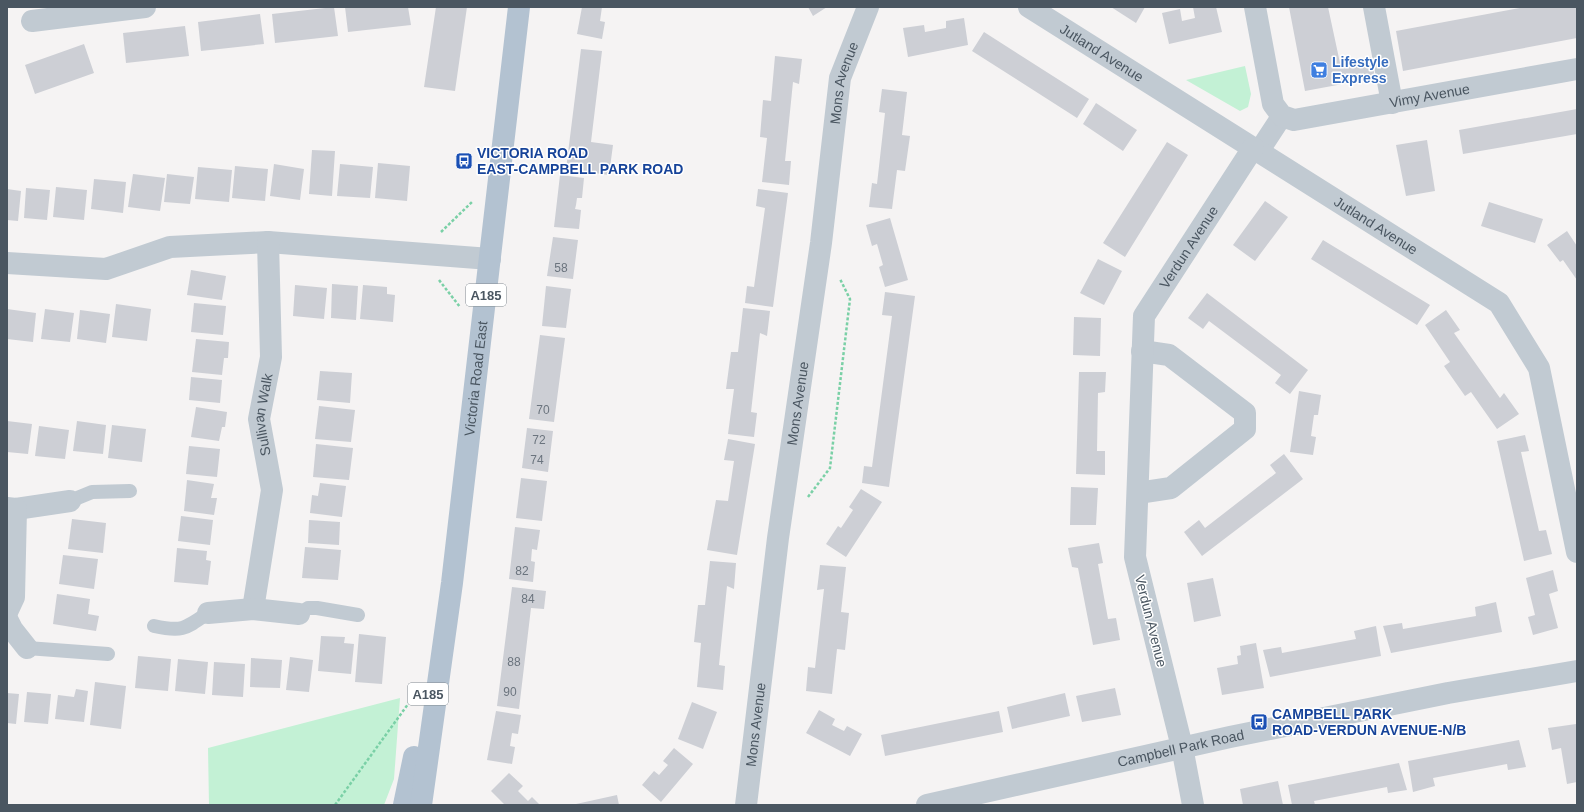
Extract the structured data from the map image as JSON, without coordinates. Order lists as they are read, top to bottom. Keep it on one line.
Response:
{"streets":{"main road":["A185","Victoria Road East"],"street":["Jutland Avenue","Mons Avenue","Vimy Avenue","Verdun Avenue","Sullivan Walk","Campbell Park Road"]},"crossings":[["Jutland Avenue","Verdun Avenue"],["Verdun Avenue","Campbell Park Road"]],"places":{"supermarket":["Lifestyle Express"],"bus stop":["VICTORIA ROAD EAST-CAMPBELL PARK ROAD","CAMPBELL PARK ROAD-VERDUN AVENUE-N/B"]},"house_numbers":["58","70","72","74","82","84","88","90"]}
